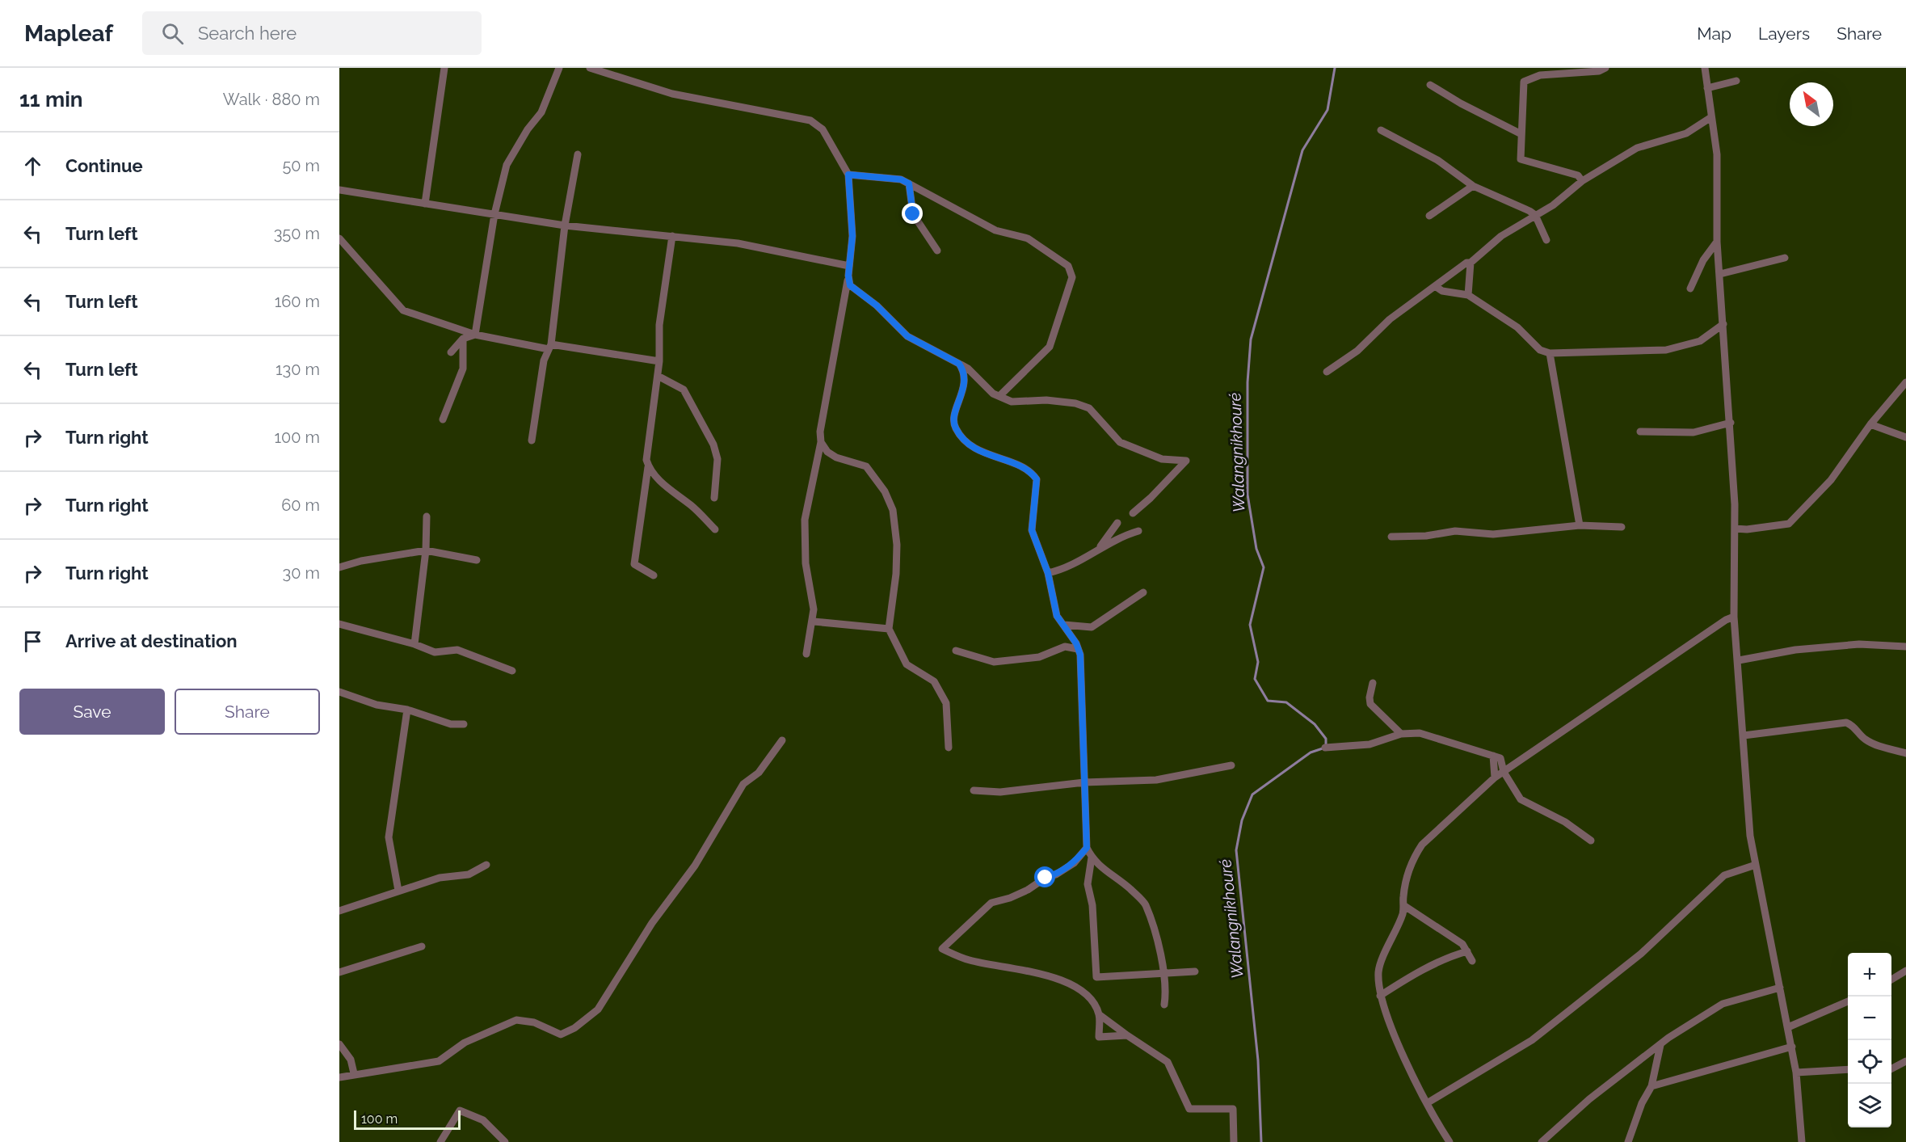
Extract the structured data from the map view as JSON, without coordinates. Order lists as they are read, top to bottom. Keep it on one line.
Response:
{"water":["Walangnikhouré"],"scale_bar":"100 m","north":"top left","page":{"header":"Mapleaf","search":"Search here","nav":["Map","Layers","Share"],"heading":["11 min","Walk · 880 m"],"list":[["Continue","50 m"],["Turn left","350 m"],["Turn left","160 m"],["Turn left","130 m"],["Turn right","100 m"],["Turn right","60 m"],["Turn right","30 m"],"Arrive at destination"],"buttons":["Save","Share"],"map_buttons":["+","−"],"scale":"100 m"}}
